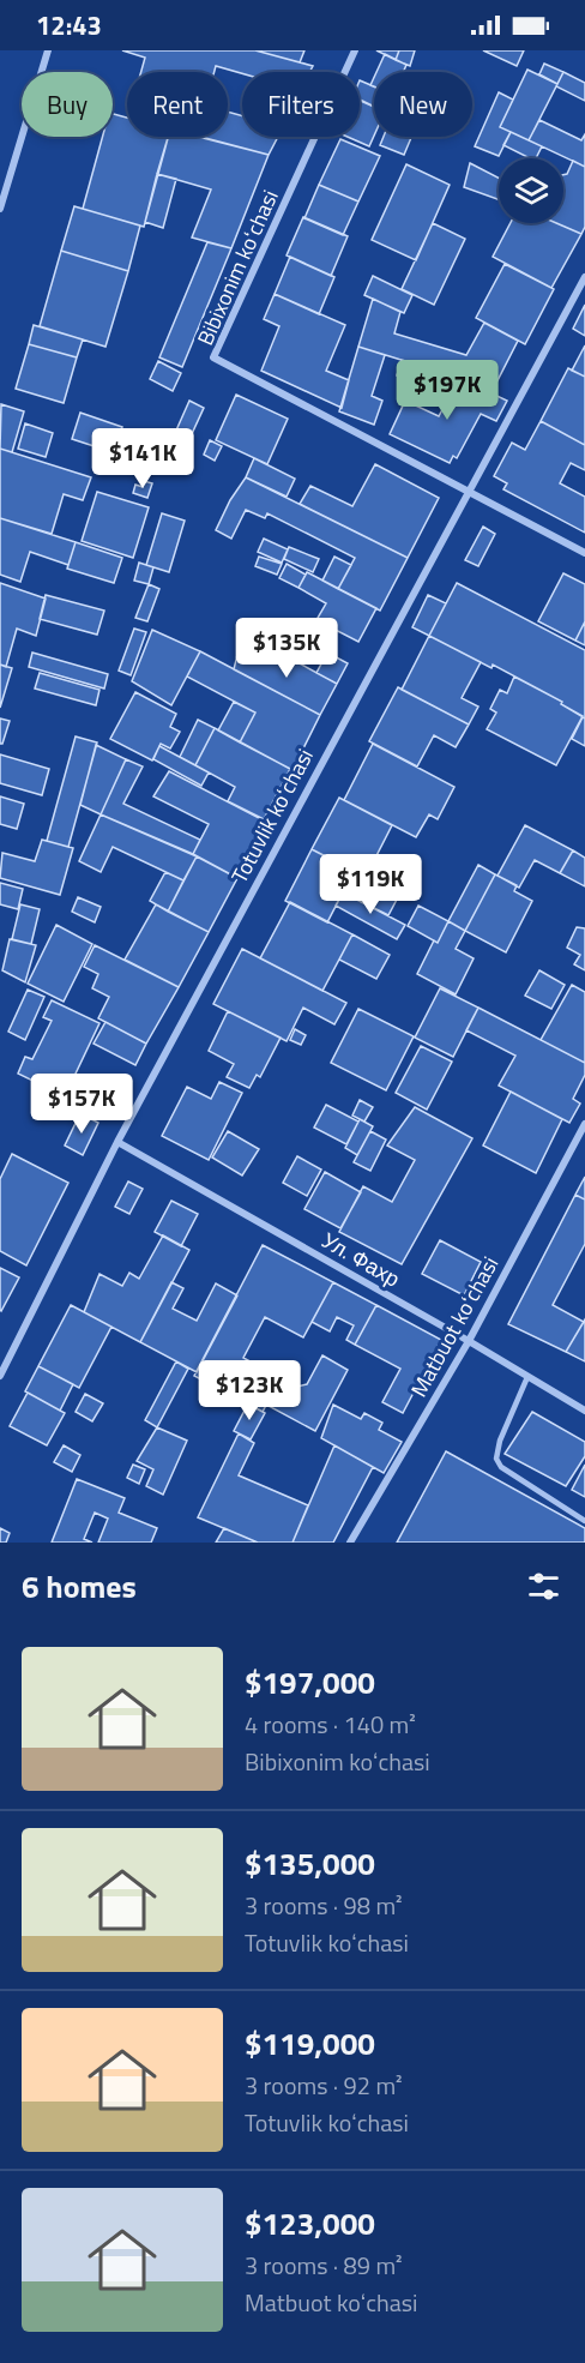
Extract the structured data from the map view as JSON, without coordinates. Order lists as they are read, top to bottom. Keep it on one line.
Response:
{"streets":{"street":["Bibixonim koʻchasi","Totuvlik koʻchasi","Ул. Фахр","Matbuot koʻchasi"]},"crossings":[["Bibixonim koʻchasi","Totuvlik koʻchasi"],["Totuvlik koʻchasi","Ул. Фахр"],["Ул. Фахр","Matbuot koʻchasi"]],"page":{"status":"12:43","chip":["Buy","Rent","Filters","New"],"price":["$197K","$141K","$135K","$119K","$157K","$123K"],"heading":"6 homes","list":[{"name":"$197,000","note":"4 rooms · 140 m² · Bibixonim koʻchasi"},{"name":"$135,000","note":"3 rooms · 98 m² · Totuvlik koʻchasi"},{"name":"$119,000","note":"3 rooms · 92 m² · Totuvlik koʻchasi"},{"name":"$123,000","note":"3 rooms · 89 m² · Matbuot koʻchasi"}]}}
